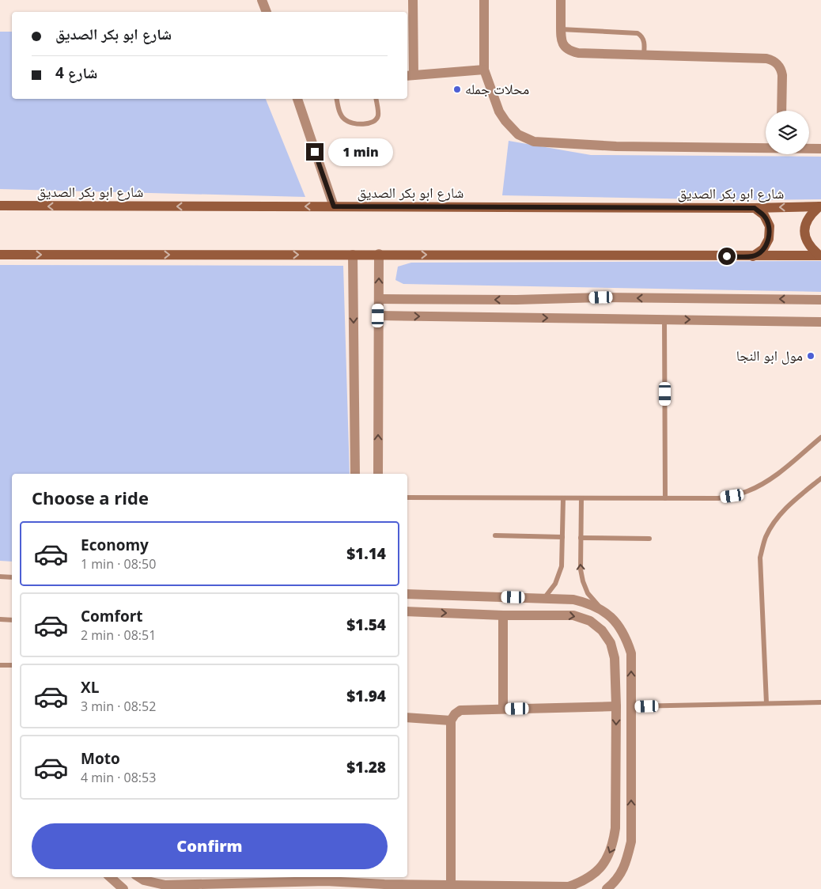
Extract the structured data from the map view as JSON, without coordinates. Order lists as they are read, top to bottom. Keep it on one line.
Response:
{"streets":{"main road":["شارع ابو بكر الصديق"]},"places":["محلات جمله","مول ابو النجا"],"page":{"banner":["شارع ابو بكر الصديق","شارع 4"],"bubble":"1 min","heading":"Choose a ride","list":[{"name":"Economy","note":"1 min · 08:50","value":"$1.14"},{"name":"Comfort","note":"2 min · 08:51","value":"$1.54"},{"name":"XL","note":"3 min · 08:52","value":"$1.94"},{"name":"Moto","note":"4 min · 08:53","value":"$1.28"}],"buttons":"Confirm"}}
